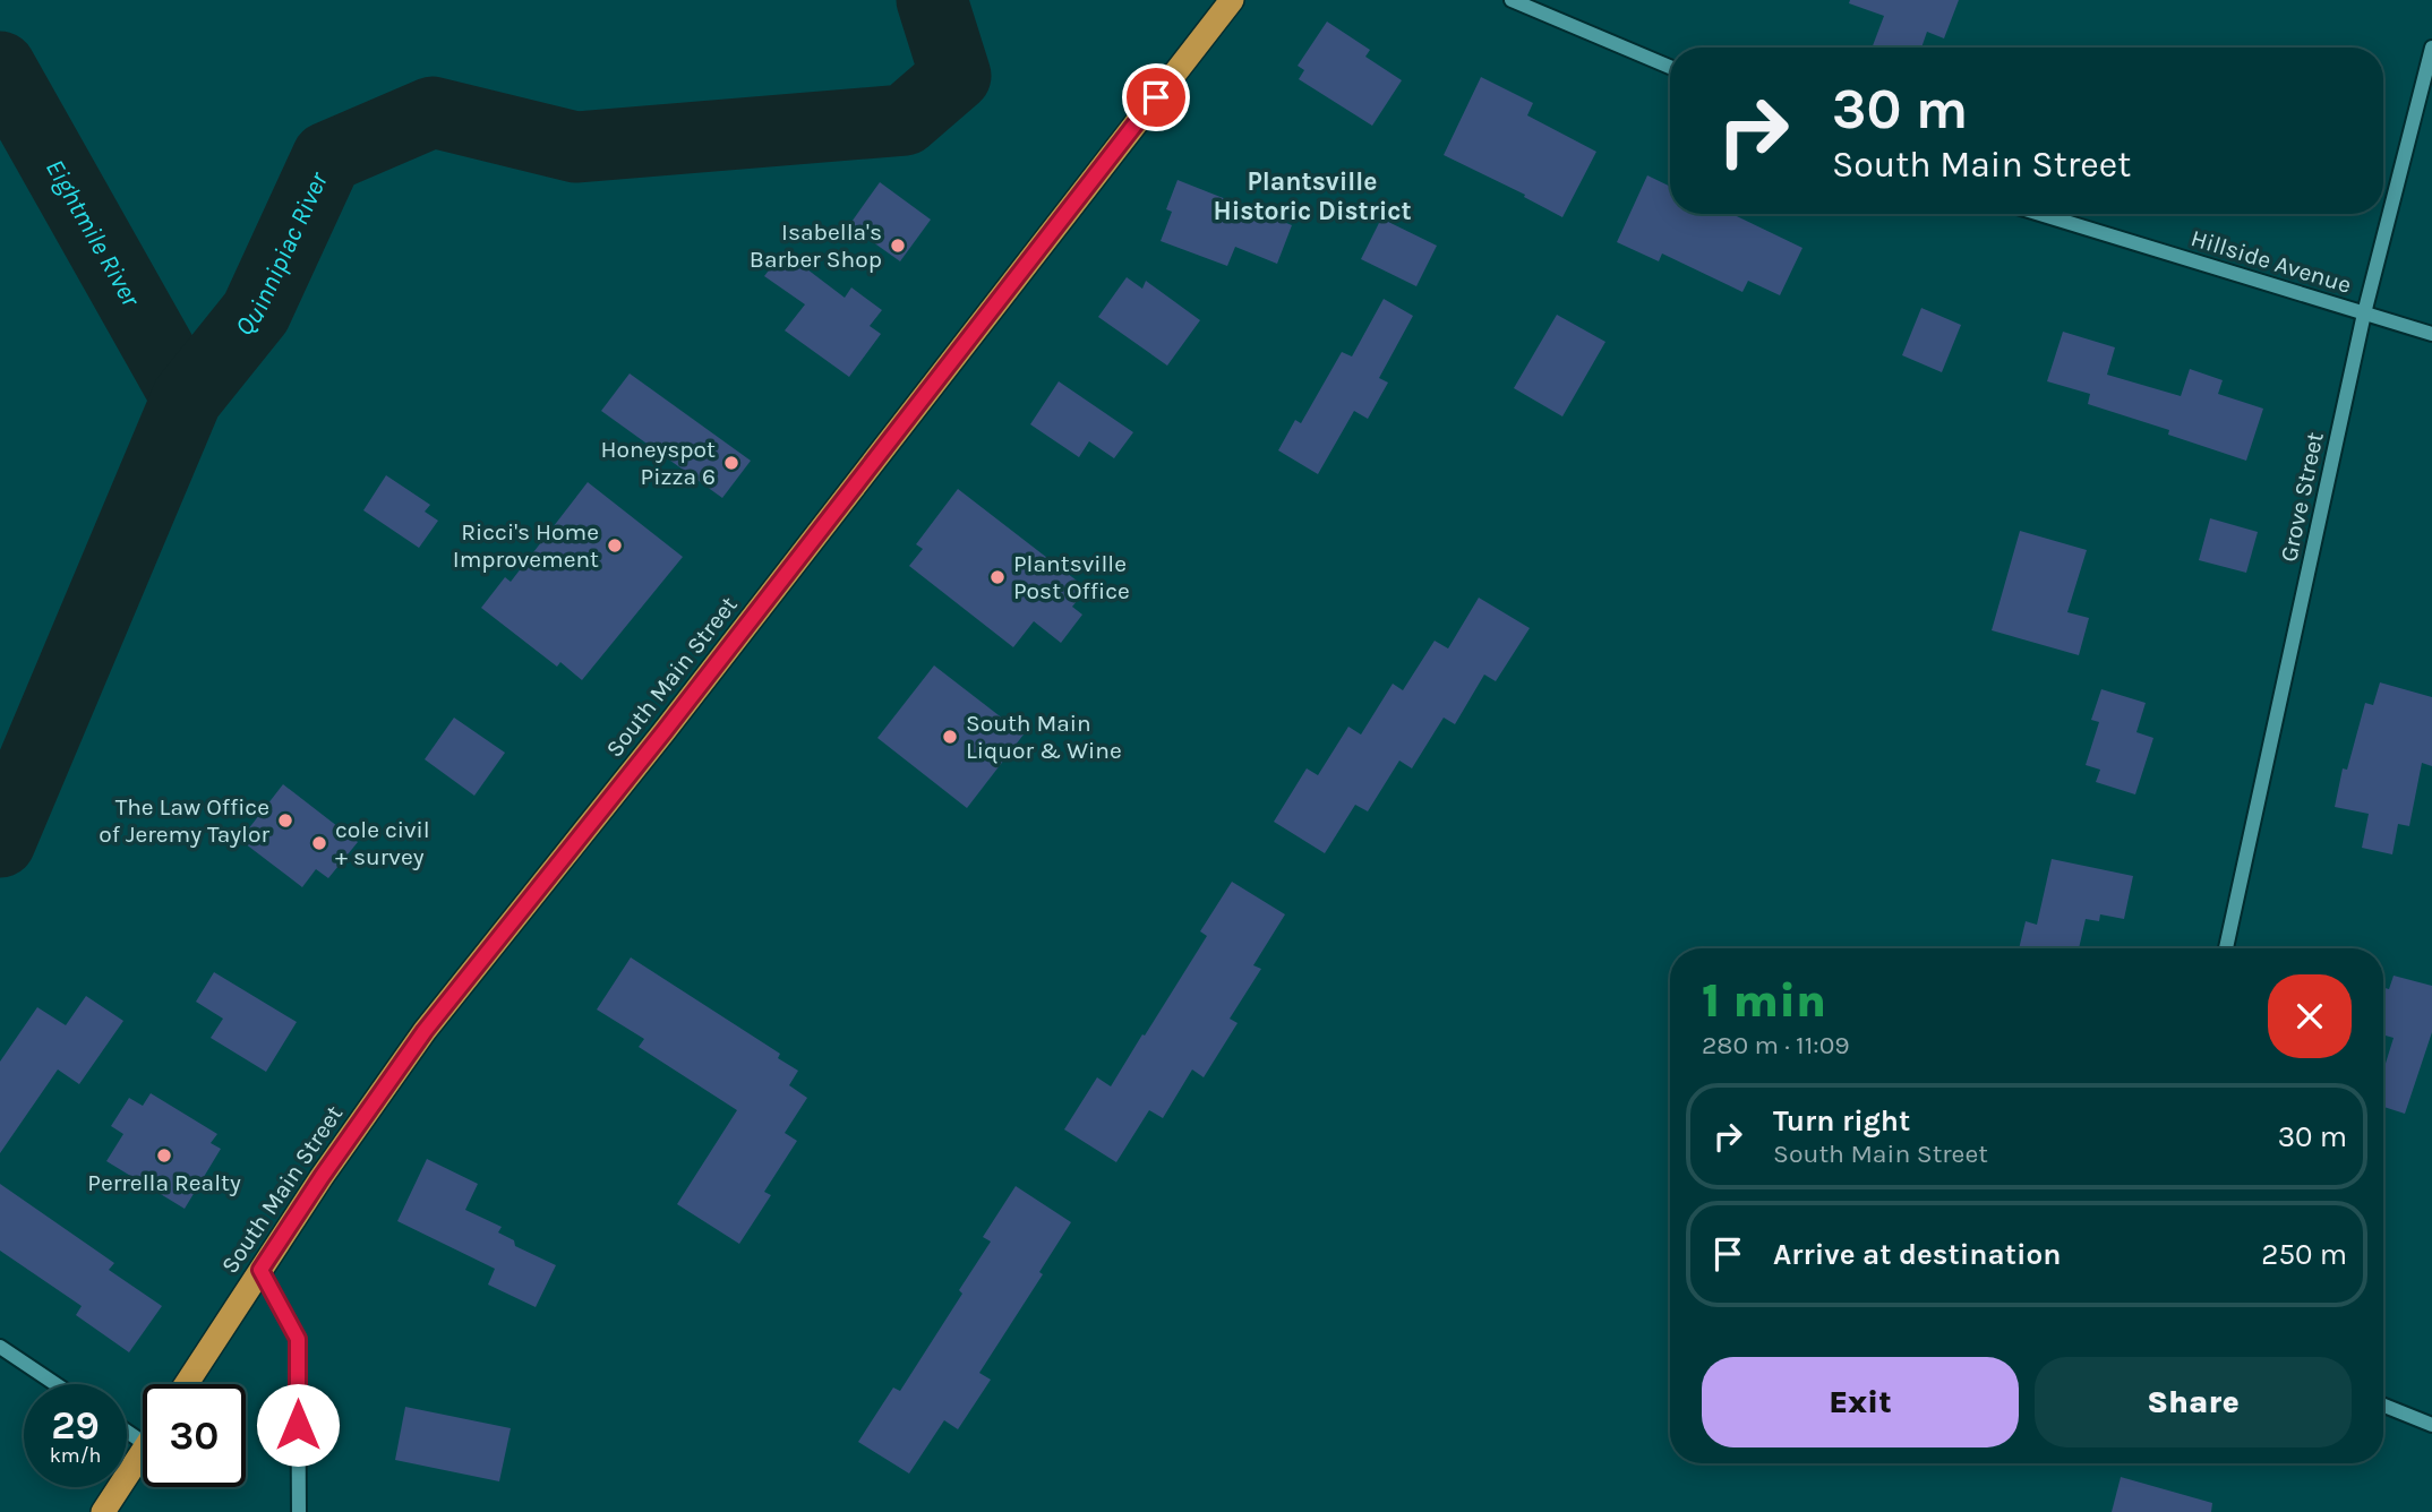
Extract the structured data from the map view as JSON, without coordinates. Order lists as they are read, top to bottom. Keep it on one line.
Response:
{"streets":{"highway":["South Main Street"],"street":["Hillside Avenue","Grove Street"]},"crossings":[["Hillside Avenue","Grove Street"]],"districts":["Plantsville Historic District"],"water":["Eightmile River","Quinnipiac River"],"places":["Isabella's Barber Shop","Honeyspot Pizza 6","Ricci's Home Improvement","Plantsville Post Office","South Main Liquor & Wine","The Law Office of Jeremy Taylor","cole civil + survey","Perrella Realty"],"page":{"turn":["30 m","South Main Street"],"heading":["1 min","280 m · 11:09"],"list":[{"name":"Turn right","note":"South Main Street","value":"30 m"},{"name":"Arrive at destination","value":"250 m"}],"buttons":["Exit","Share"],"speed":"29 km/h","limit":"30"}}
